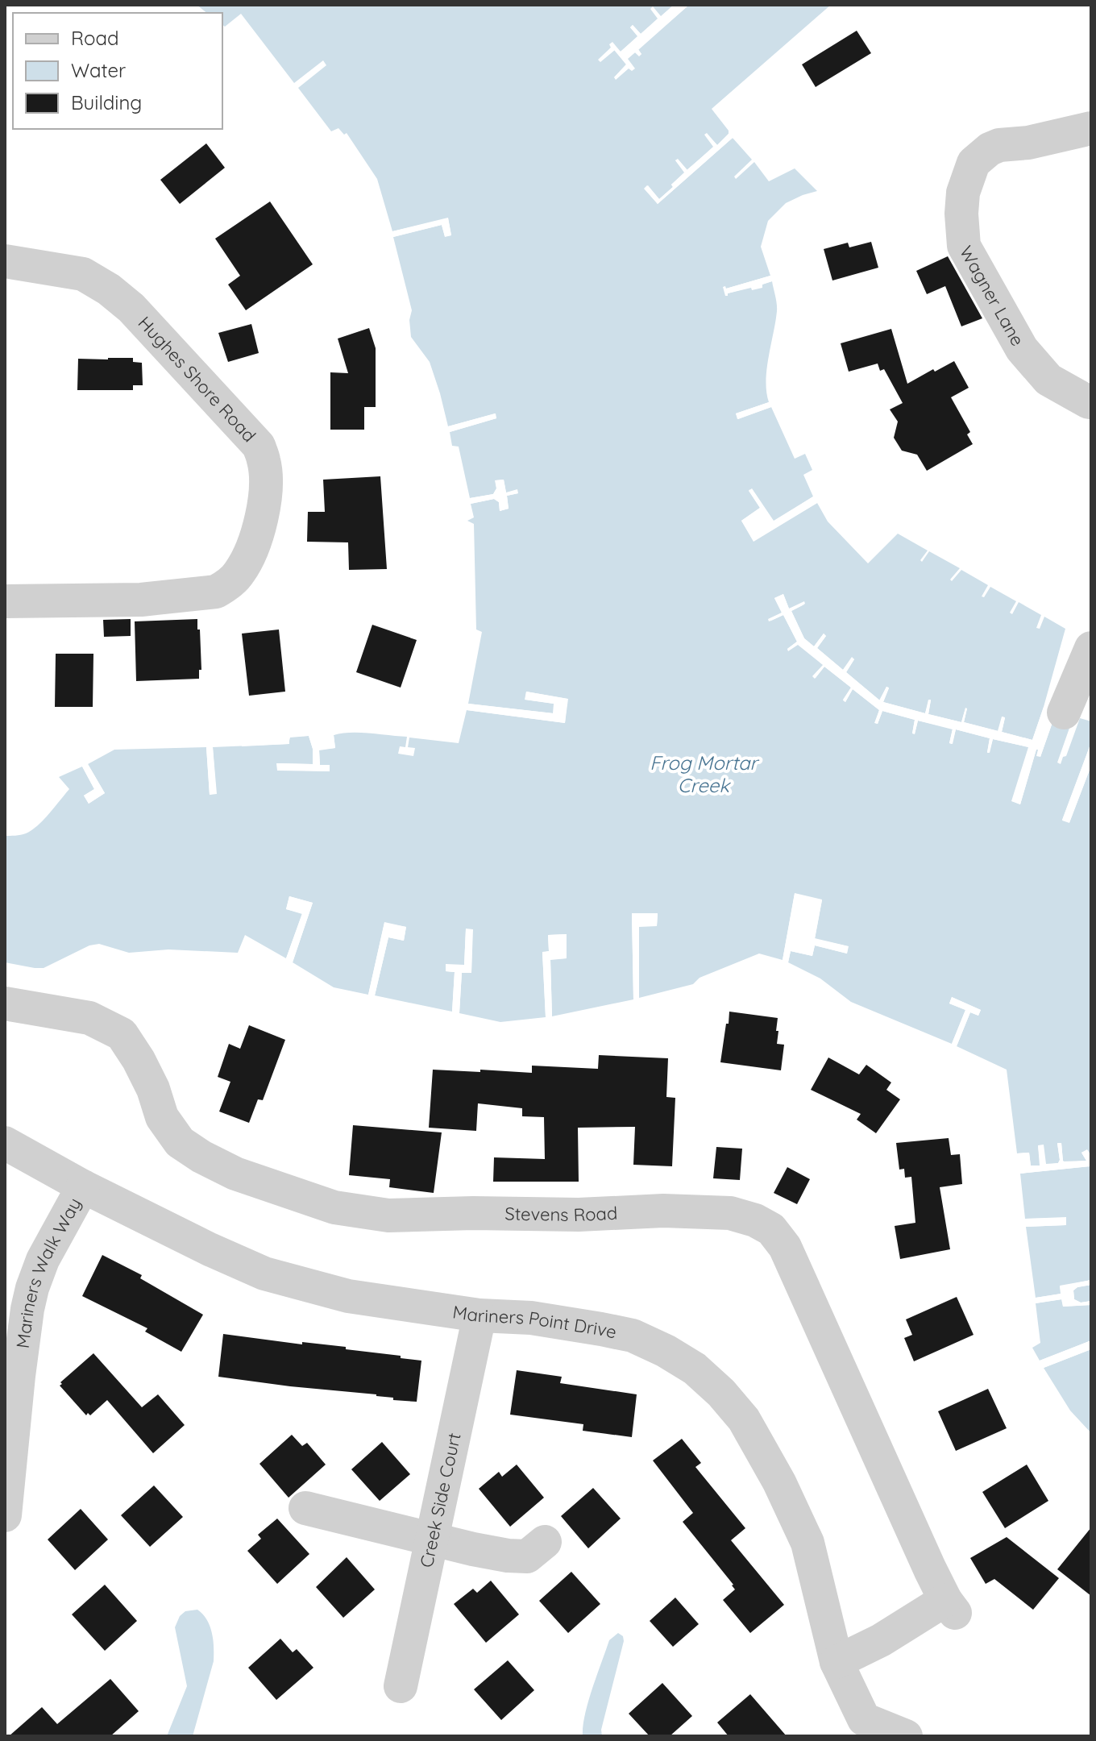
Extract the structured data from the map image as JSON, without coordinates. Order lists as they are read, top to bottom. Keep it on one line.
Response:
{"streets":{"street":["Wagner Lane","Hughes Shore Road","Stevens Road","Mariners Walk Way","Mariners Point Drive","Creek Side Court"]},"crossings":[["Stevens Road","Mariners Point Drive"],["Mariners Walk Way","Mariners Point Drive"],["Mariners Point Drive","Creek Side Court"]],"water":["Frog Mortar Creek"],"legend":["Road","Water","Building"]}
